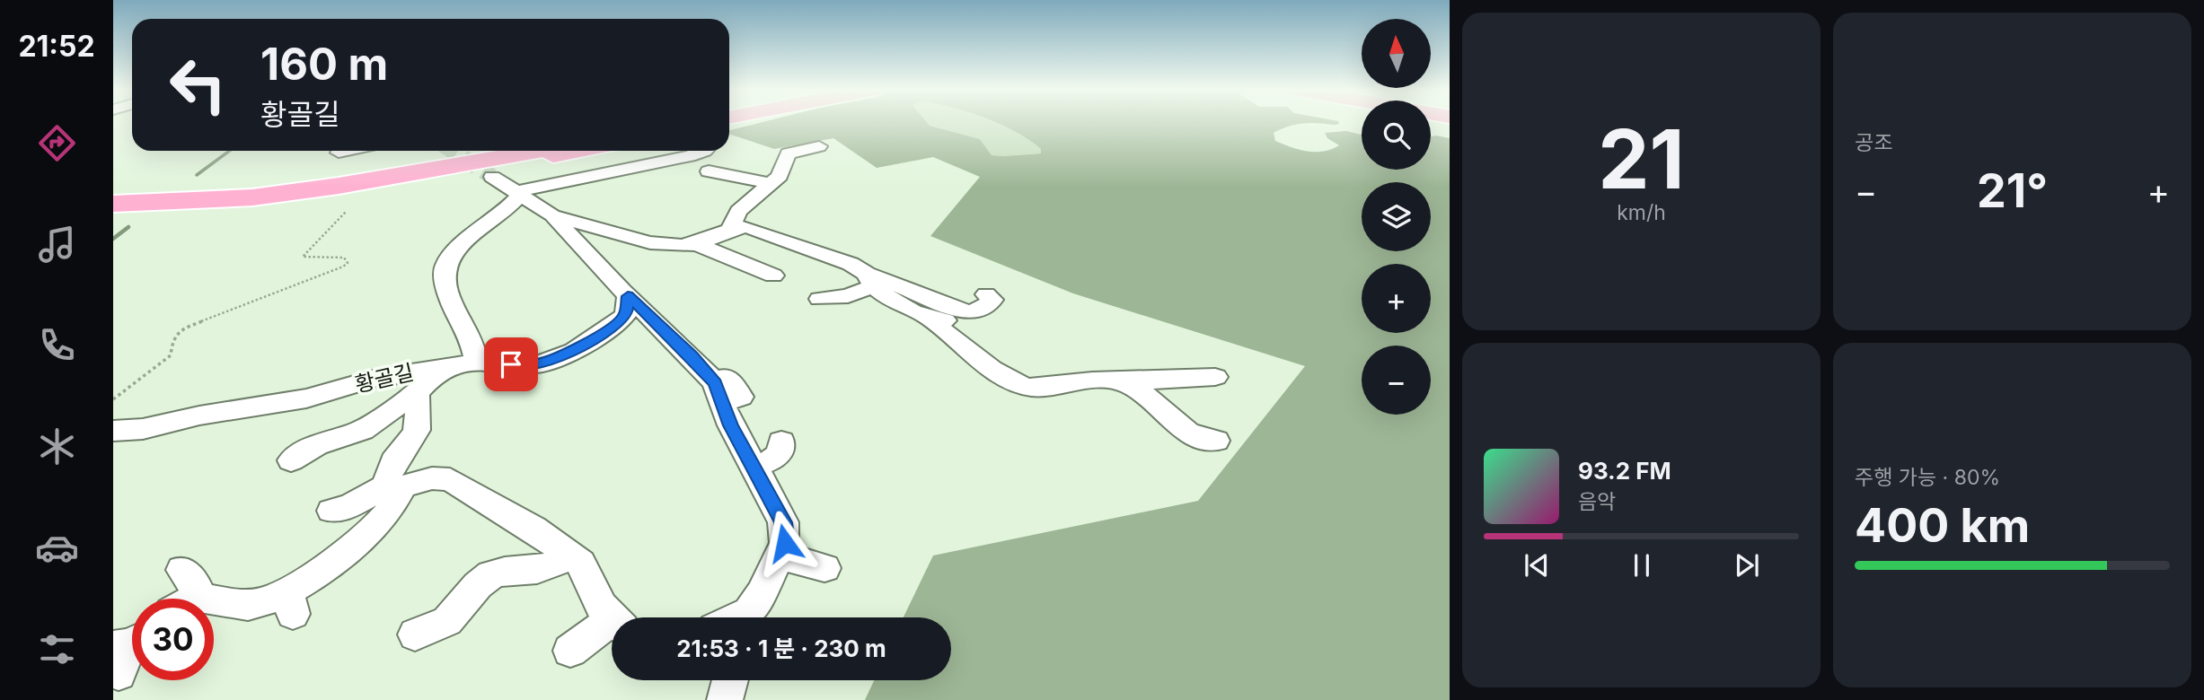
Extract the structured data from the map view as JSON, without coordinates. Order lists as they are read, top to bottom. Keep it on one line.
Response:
{"streets":{"street":["황골길"]},"north":"top","page":{"tabs":"21:52","tile":[["21","km/h"],"공조",["주행 가능 · 80%","400 km"]],"map_buttons":["+","−"],"turn":["160 m","황골길"],"heat":["−","21°","+"],"song":["93.2 FM","음악"],"limit":"30","trip":"21:53 · 1 분 · 230 m"}}
